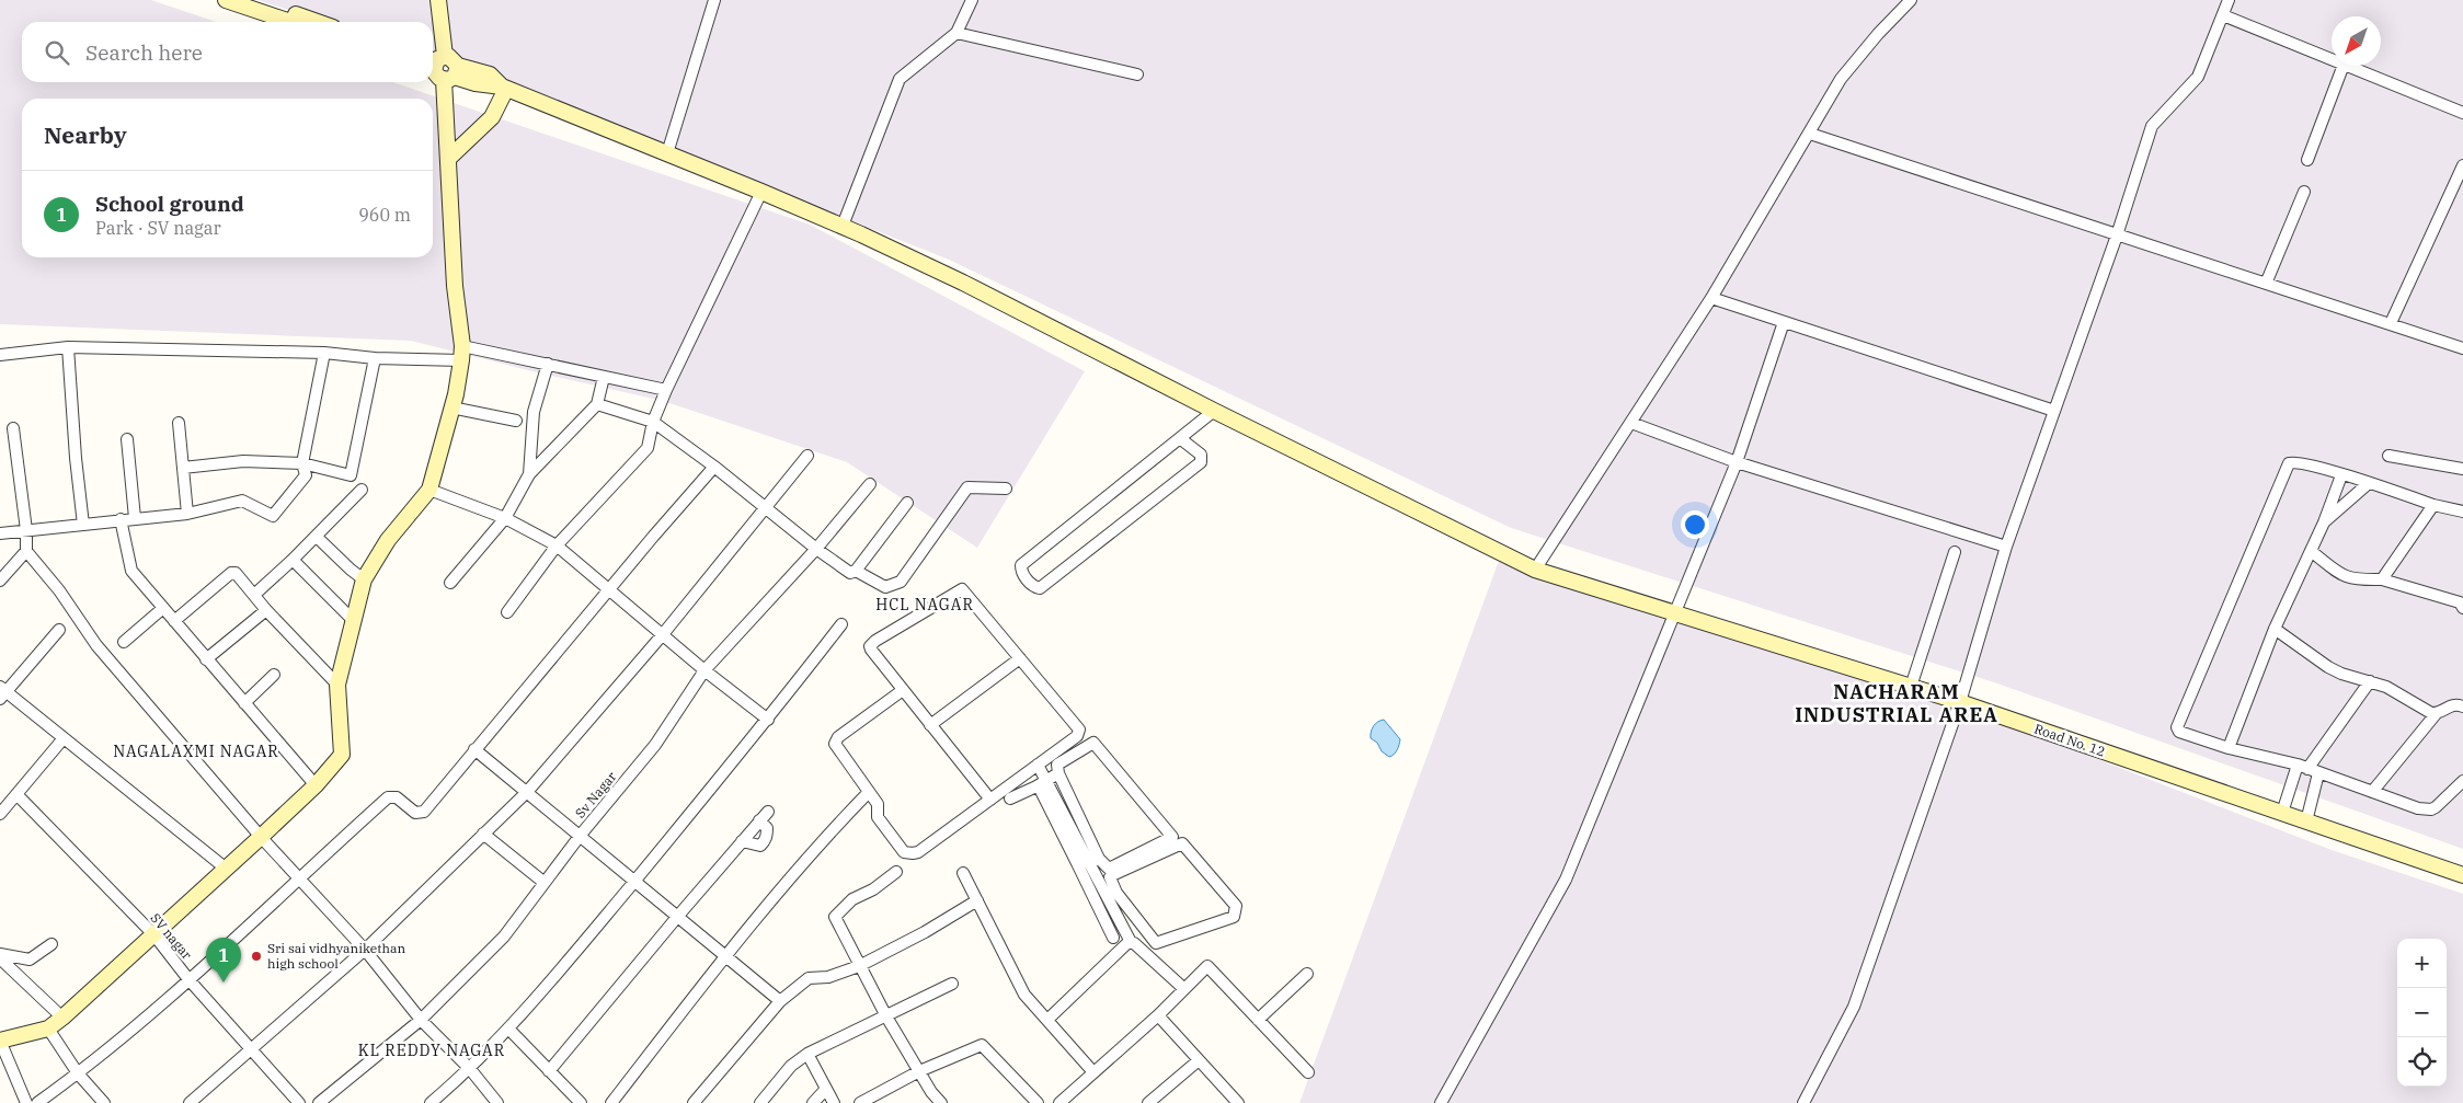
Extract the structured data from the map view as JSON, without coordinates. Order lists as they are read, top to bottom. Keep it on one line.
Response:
{"streets":{"street":["Road No. 12","Sv Nagar","SV nagar"]},"districts":["HCL NAGAR","NACHARAM INDUSTRIAL AREA","NAGALAXMI NAGAR","KL REDDY NAGAR"],"places":["Sri sai vidhyanikethan high school"],"north":"bottom left","page":{"search":"Search here","heading":"Nearby","list":[{"mark":"1","name":"School ground","note":"Park · SV nagar","value":"960 m"}],"pins":"1","map_buttons":["+","−"]}}
